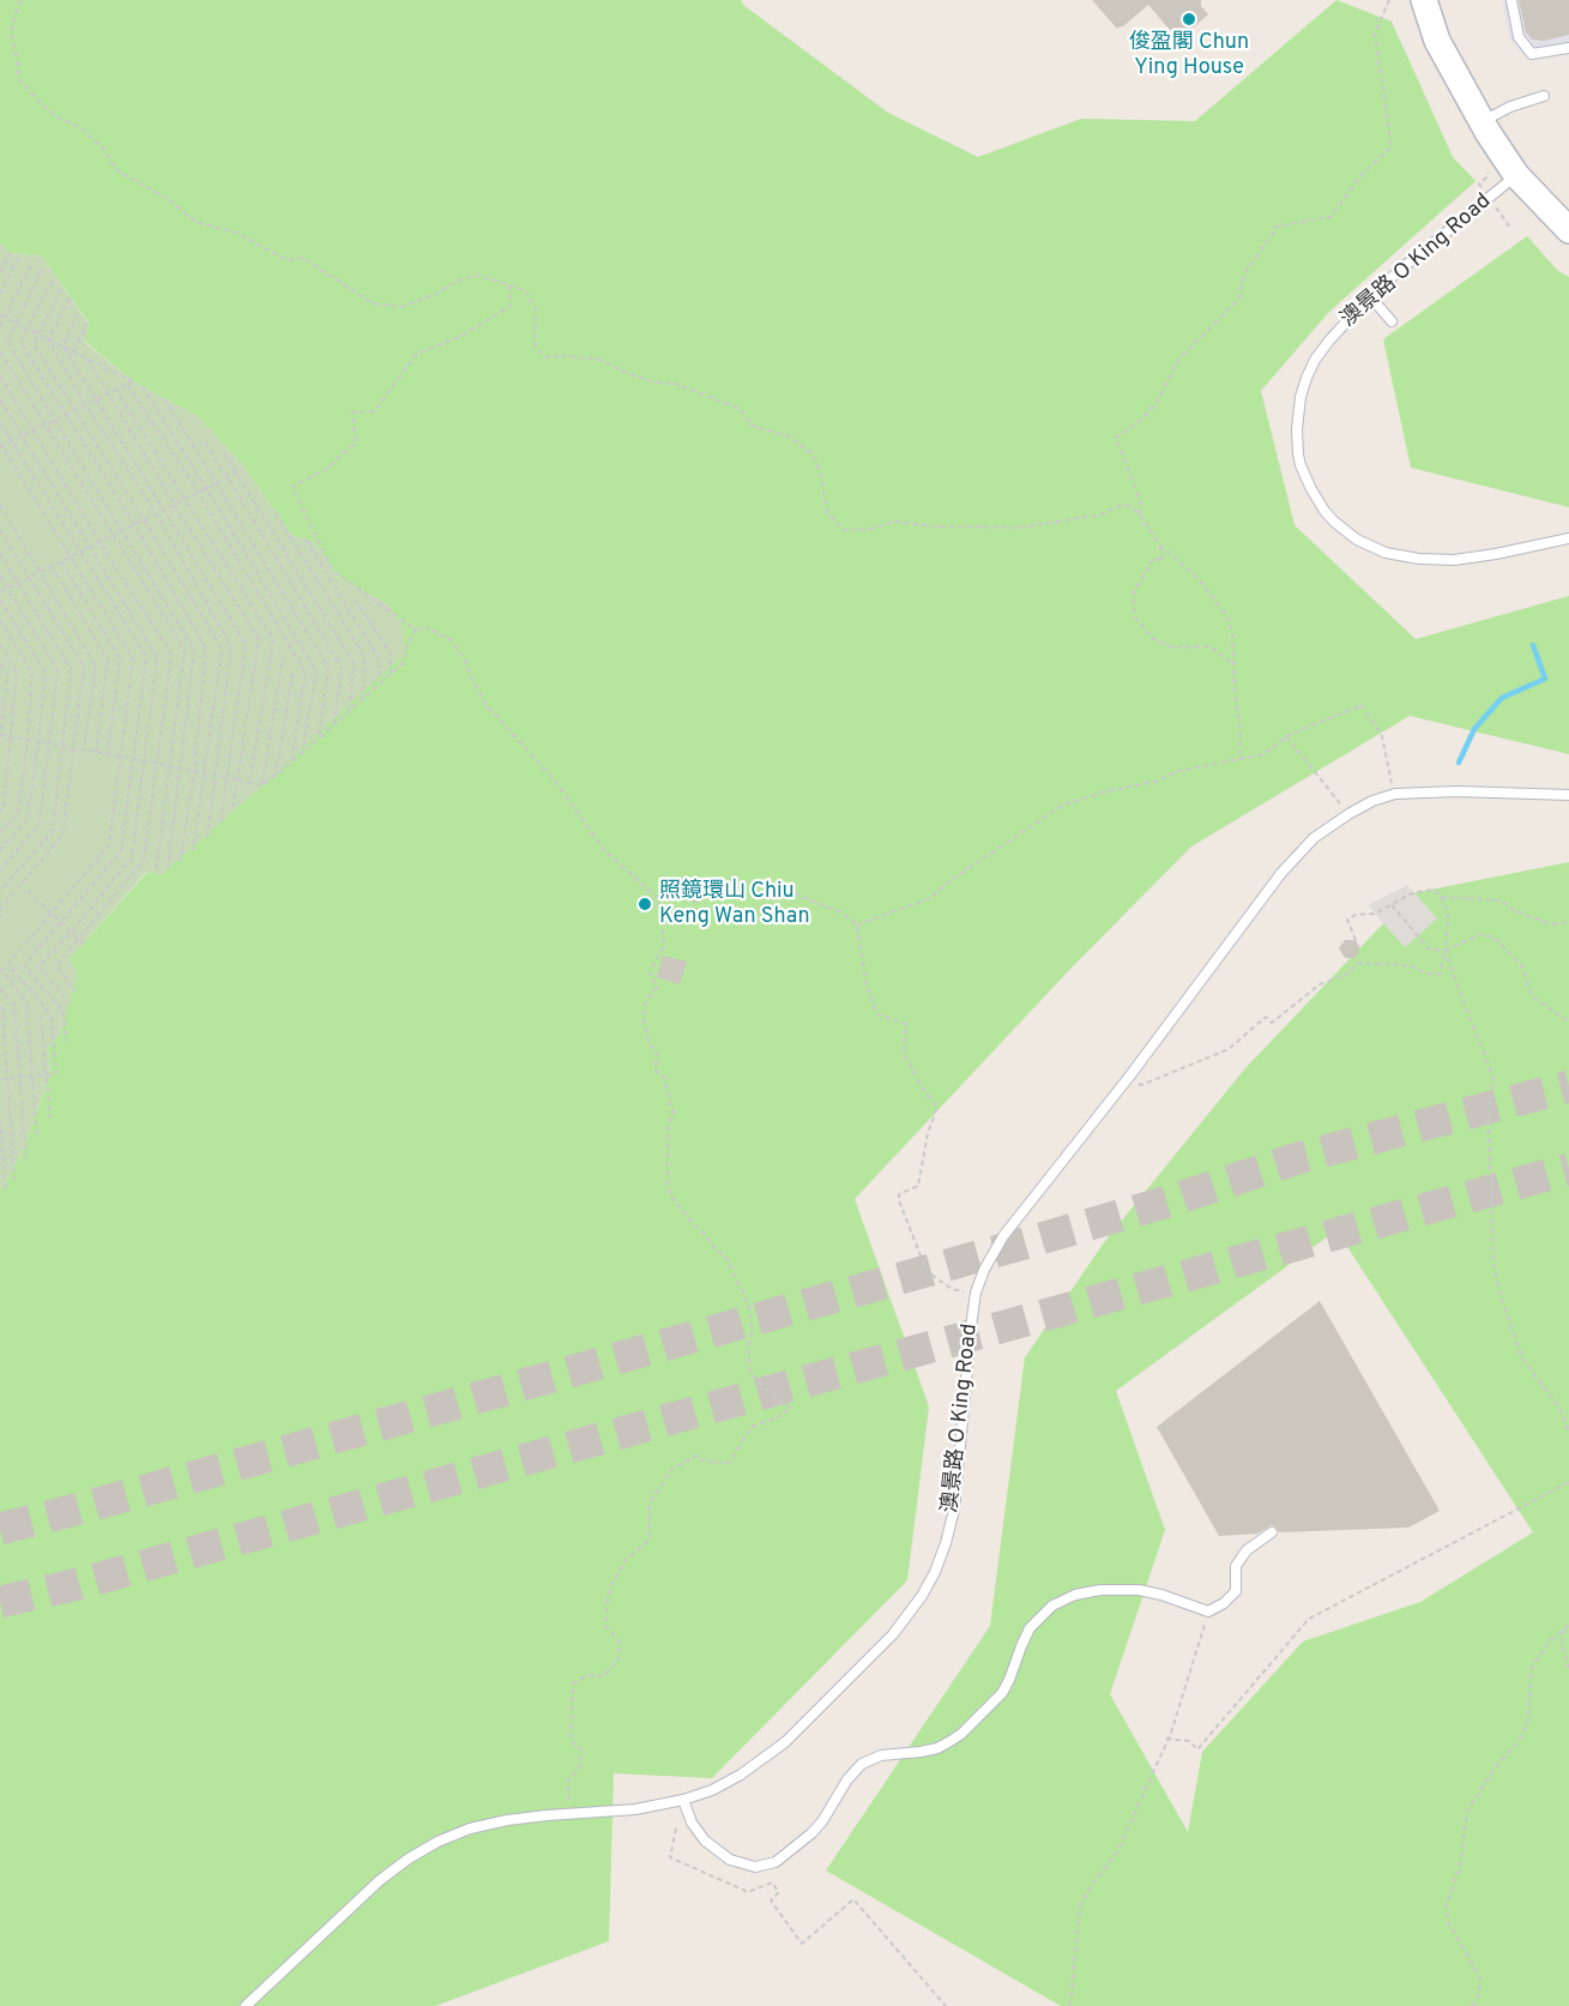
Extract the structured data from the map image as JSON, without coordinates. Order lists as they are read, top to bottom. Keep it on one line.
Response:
{"streets":{"lane":["澳景路 O King Road"]},"places":["俊盈閣 Chun Ying House","照鏡環山 Chiu Keng Wan Shan"]}
